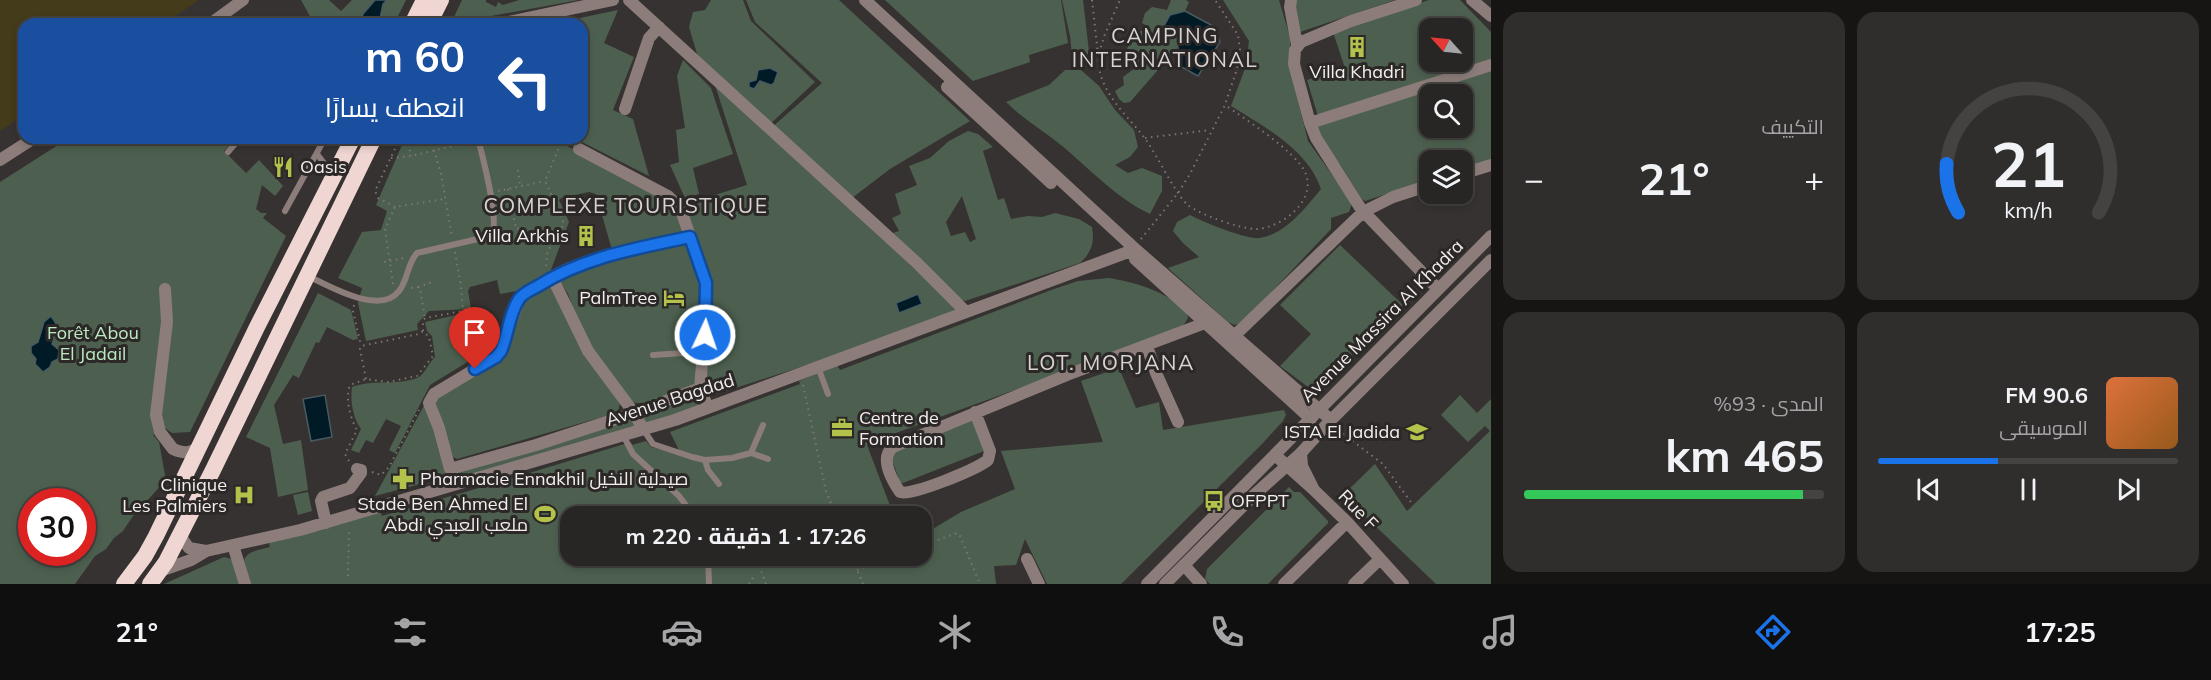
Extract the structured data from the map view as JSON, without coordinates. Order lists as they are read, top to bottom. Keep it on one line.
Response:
{"streets":{"street":["Avenue Massira Al Khadra","Avenue Bagdad","Rue F"]},"crossings":[["Avenue Massira Al Khadra","Rue F"]],"districts":["CAMPING INTERNATIONAL","COMPLEXE TOURISTIQUE","LOT. MORJANA"],"parks":["Forêt Abou El Jadail"],"places":{"building":["Villa Khadri","Villa Arkhis"],"restaurant":["Oasis"],"hotel":["PalmTree"],"office":["Centre de Formation"],"school or university":["ISTA El Jadida"],"pharmacy":["Pharmacie Ennakhil صيدلية النخيل"],"hospital":["Clinique Les Palmiers"],"bus stop":["OFPPT"],"sports":["Stade Ben Ahmed El Abdi ملعب العبدي"]},"north":"top left","page":{"tile":["التكييف",["المدى · 93%","465 km"]],"turn":["60 m","انعطف يسارًا"],"heat":["−","21°","+"],"song":["90.6 FM","الموسيقى"],"limit":"30","trip":"17:26 · 1 دقيقة · 220 m","tabs":["17:25","21°"],"gauge":["21","km/h"]}}
